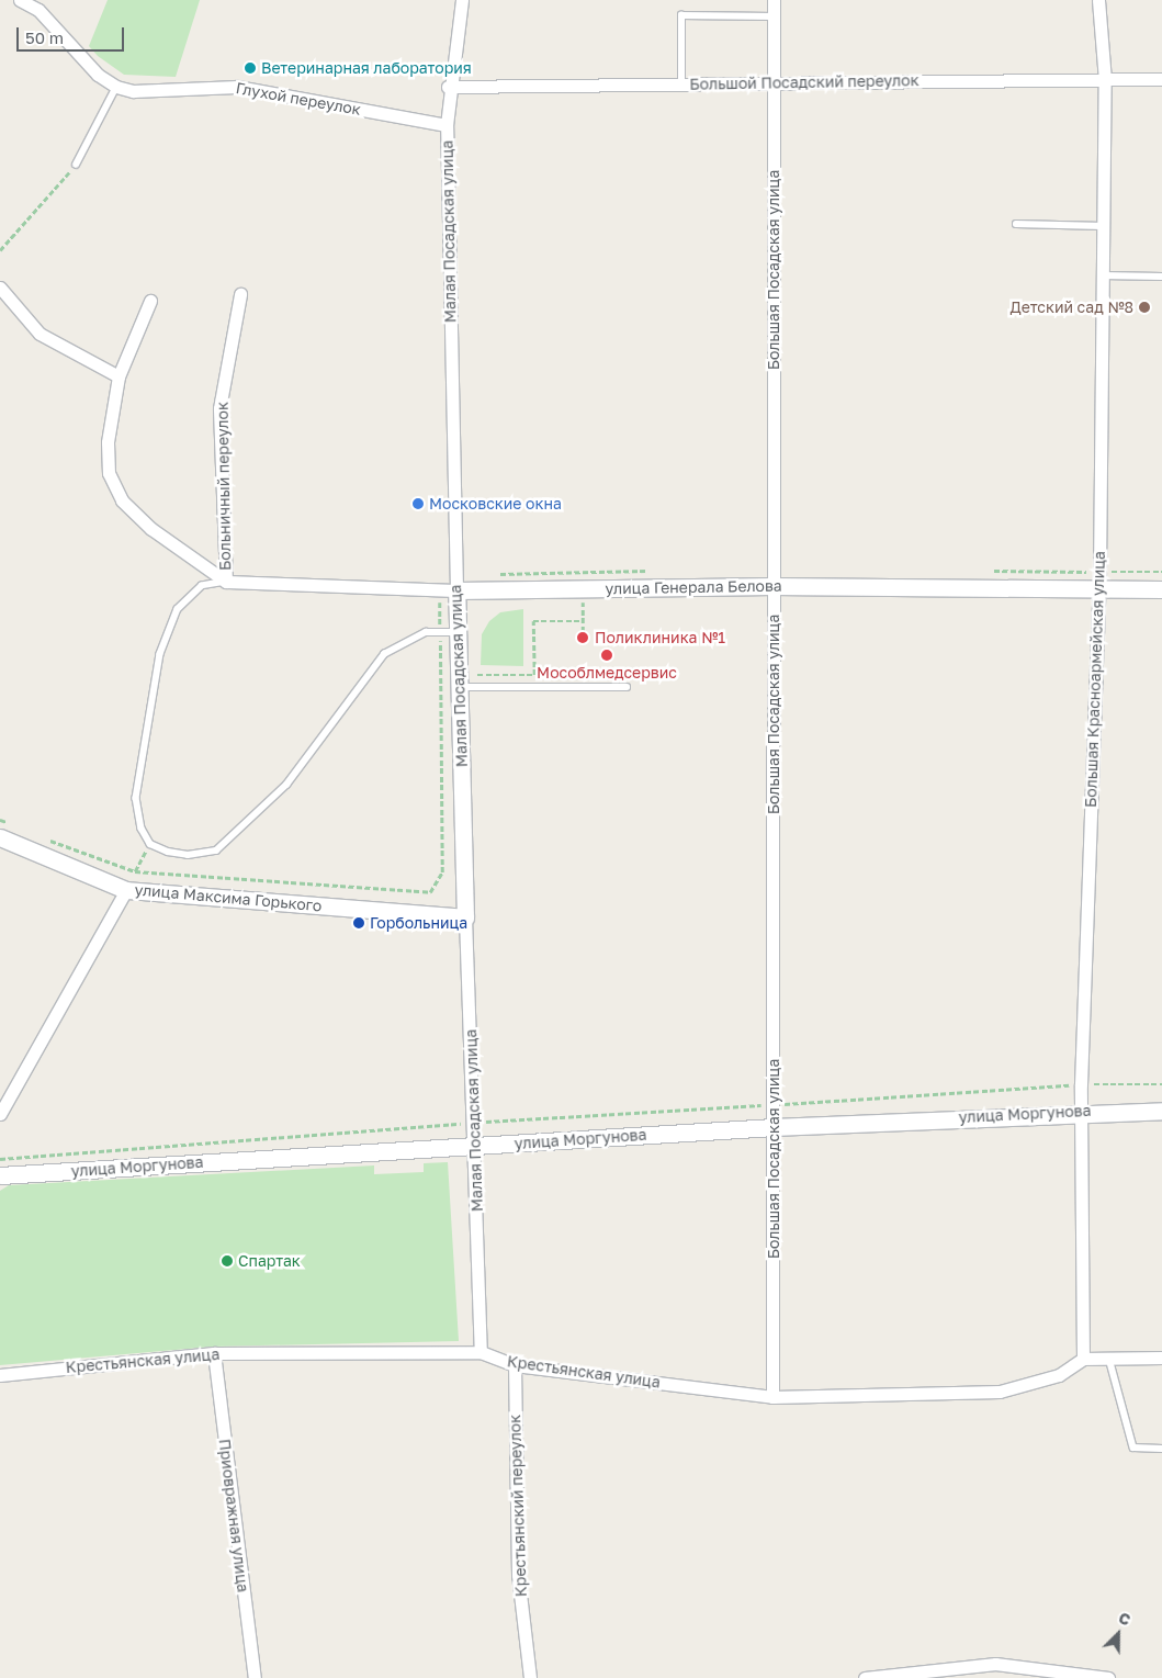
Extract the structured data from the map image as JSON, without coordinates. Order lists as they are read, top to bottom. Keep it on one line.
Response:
{"streets":{"main road":["Малая Посадская улица","улица Генерала Белова","улица Максима Горького","улица Моргунова"],"street":["Большой Посадский переулок","Глухой переулок","Большая Посадская улица","Больничный переулок","Большая Красноармейская улица","Крестьянская улица","Крестьянский переулок","Приовражная улица"]},"crossings":[["Большой Посадский переулок","Малая Посадская улица"],["Большой Посадский переулок","Большая Посадская улица"],["Большой Посадский переулок","Большая Красноармейская улица"],["Глухой переулок","Малая Посадская улица"],["Малая Посадская улица","улица Генерала Белова"],["Малая Посадская улица","улица Максима Горького"],["Малая Посадская улица","улица Моргунова"],["Малая Посадская улица","Крестьянская улица"],["Большая Посадская улица","улица Генерала Белова"],["Большая Посадская улица","улица Моргунова"],["Большая Посадская улица","Крестьянская улица"],["Больничный переулок","улица Генерала Белова"],["улица Генерала Белова","Большая Красноармейская улица"],["Большая Красноармейская улица","улица Моргунова"],["Большая Красноармейская улица","Крестьянская улица"],["Крестьянская улица","Крестьянский переулок"],["Крестьянская улица","Приовражная улица"]],"places":["Ветеринарная лаборатория","Детский сад №8","Московские окна","Поликлиника №1","Мособлмедсервис","Горбольница","Спартак"],"scale_bar":"50 m","north":"top right"}
